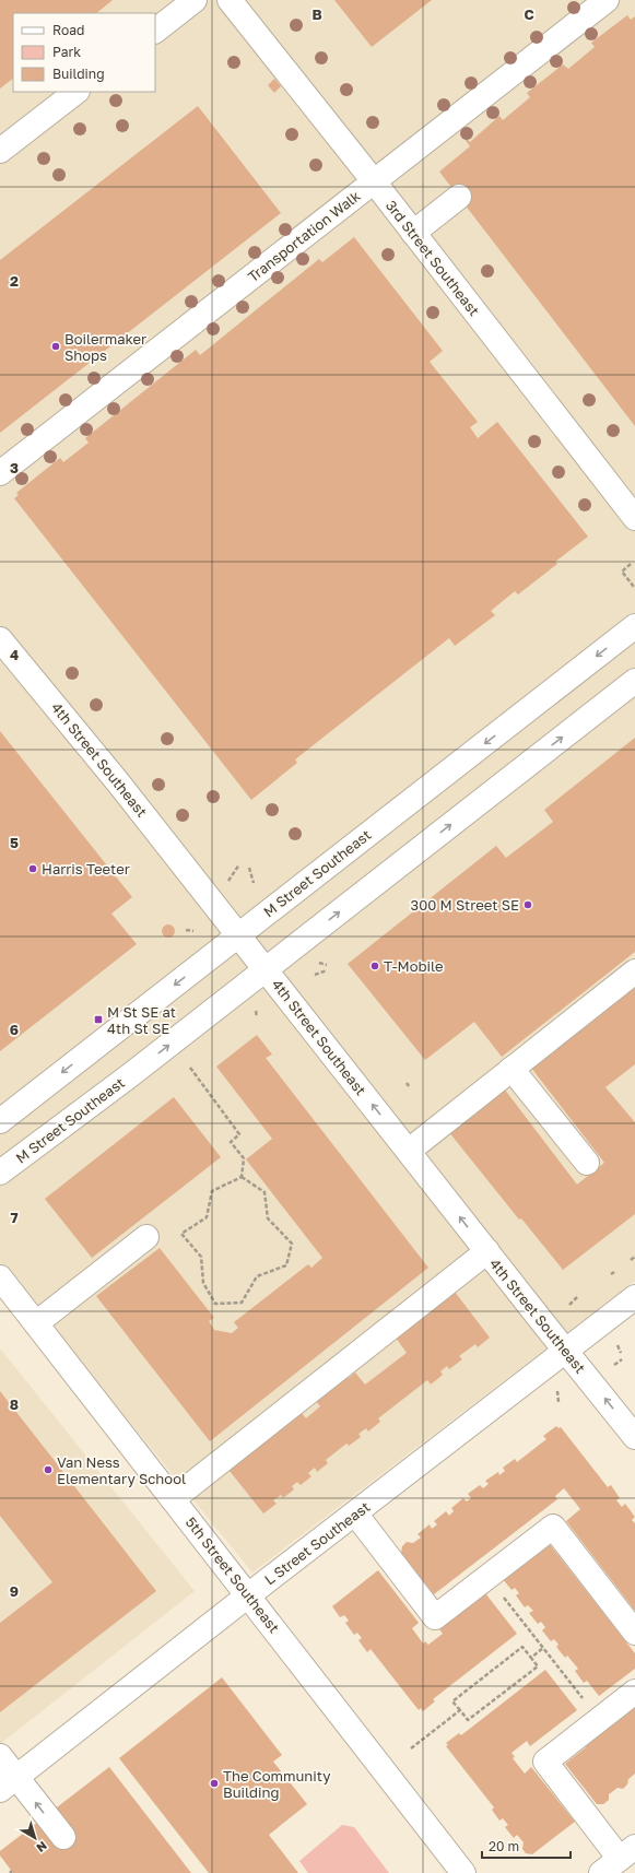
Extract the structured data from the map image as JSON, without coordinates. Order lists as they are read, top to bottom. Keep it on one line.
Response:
{"streets":{"street":["Transportation Walk","3rd Street Southeast","4th Street Southeast","M Street Southeast","L Street Southeast","5th Street Southeast"]},"crossings":[["Transportation Walk","3rd Street Southeast"],["4th Street Southeast","M Street Southeast"],["4th Street Southeast","L Street Southeast"],["L Street Southeast","5th Street Southeast"]],"one_way":["4th Street Southeast"],"places":{"other":["Boilermaker Shops","Harris Teeter","300 M Street SE","T-Mobile","Van Ness Elementary School","The Community Building"],"transit":["M St SE at 4th St SE"]},"legend":["Road","Park","Building"],"scale_bar":"20 m","north":"bottom right","grid":{"columns":["B","C"],"rows":["2","3","4","5","6","7","8","9"]}}
